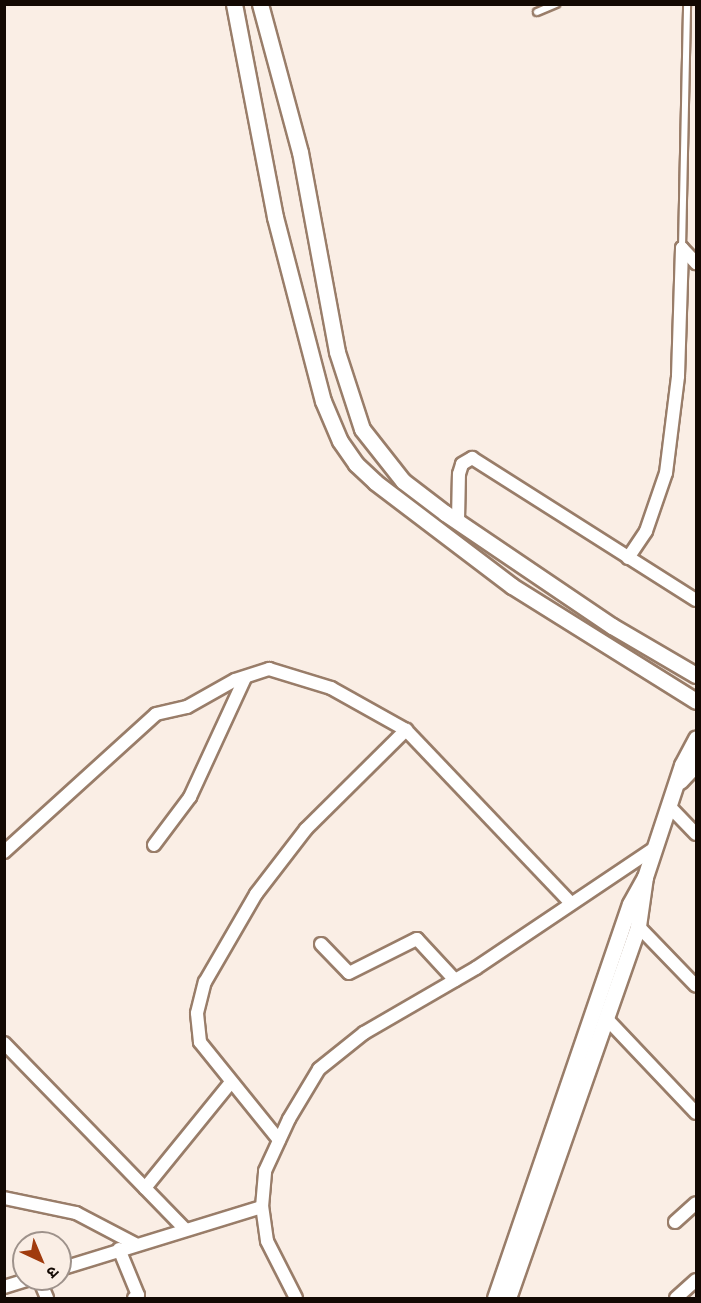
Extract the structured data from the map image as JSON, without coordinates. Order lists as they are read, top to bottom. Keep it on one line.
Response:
{"north":"bottom right"}
